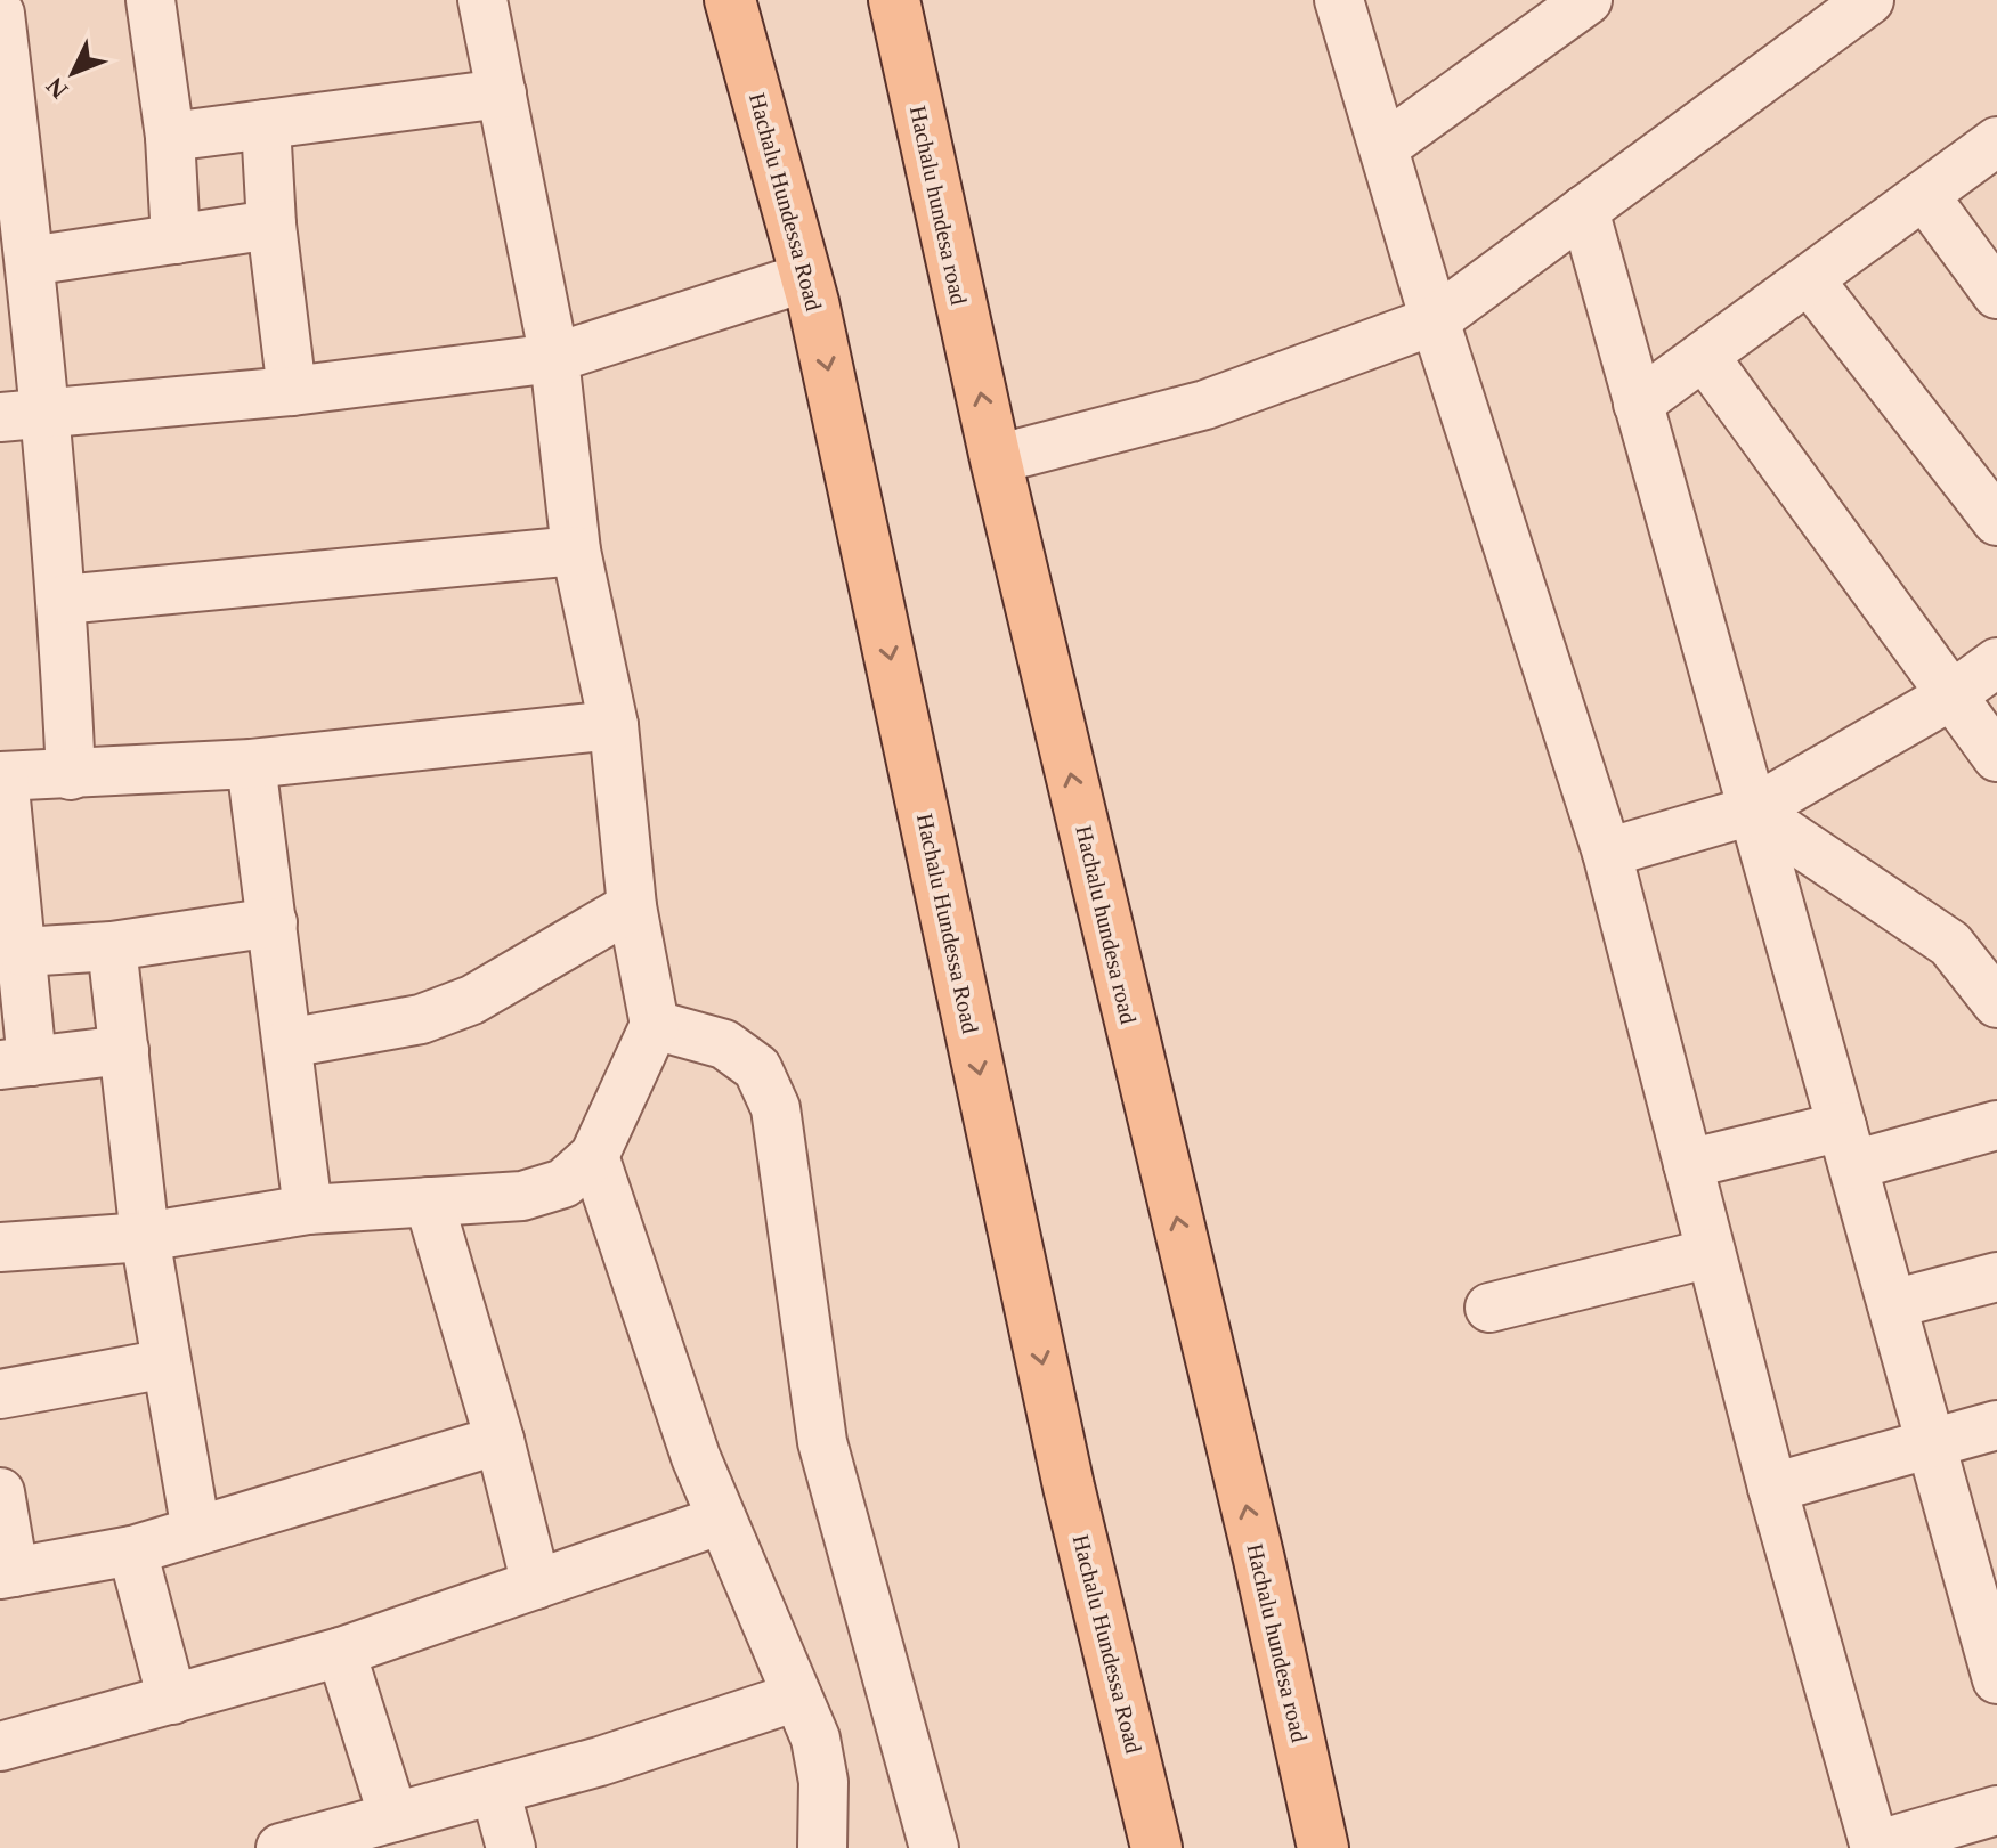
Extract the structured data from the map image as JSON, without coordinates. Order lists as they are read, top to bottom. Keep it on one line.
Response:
{"streets":{"main road":["Hachalu Hundessa Road","Hachalu hundesa road"]},"one_way":["Hachalu Hundessa Road","Hachalu hundesa road"],"north":"bottom left"}
